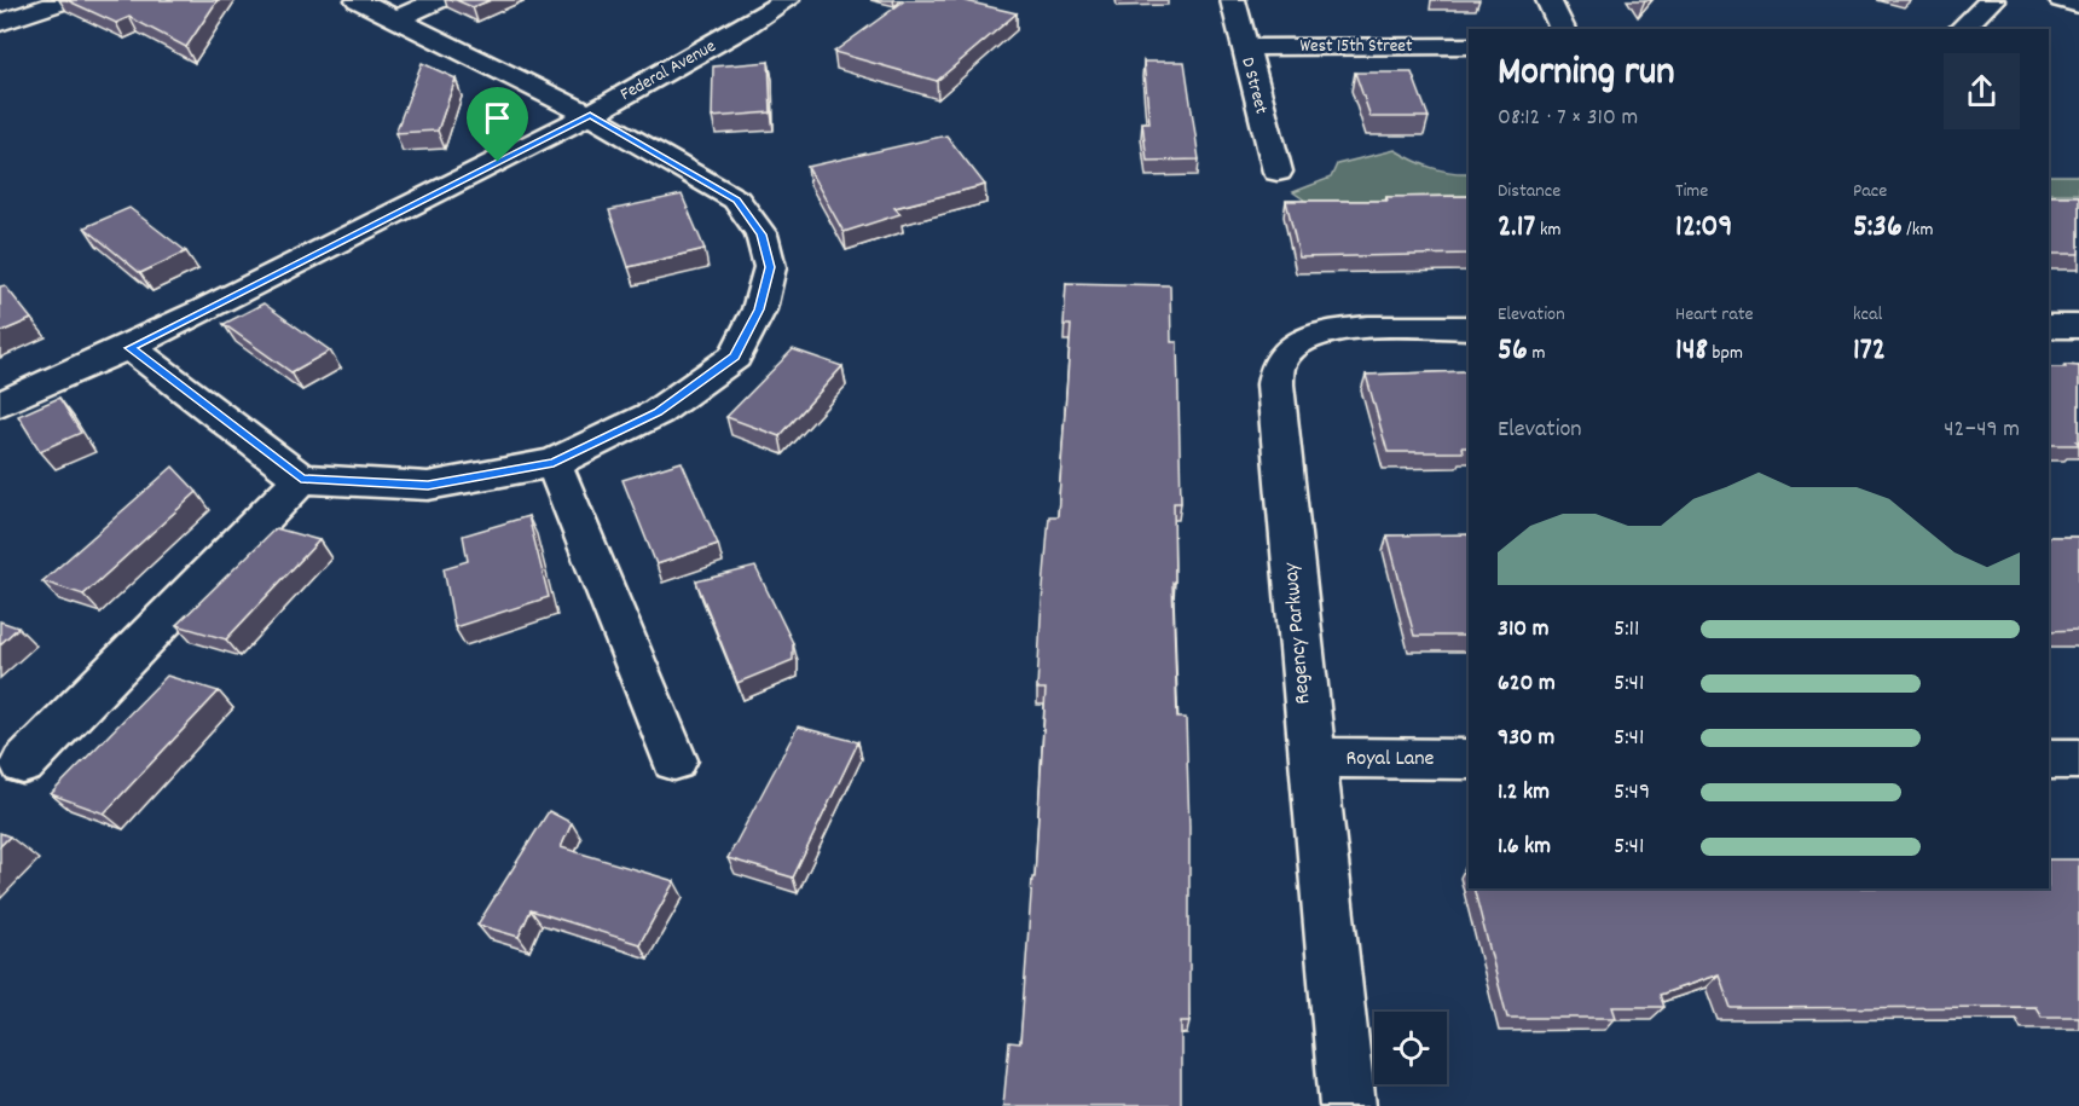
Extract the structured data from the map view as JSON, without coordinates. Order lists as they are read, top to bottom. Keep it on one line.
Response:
{"streets":{"street":["West 15th Street","Federal Avenue","D Street","Regency Parkway","Royal Lane"]},"crossings":[["West 15th Street","D Street"],["Regency Parkway","Royal Lane"]],"page":{"heading":["Morning run","08:12 · 7 × 310 m"],"stats":[["Distance","2.17 km"],["Time","12:09"],["Pace","5:36 /km"],["Elevation","56 m"],["Heart rate","148 bpm"],["kcal","172"]],"chart":["Elevation","42–49 m"],"list":[{"name":"310 m","note":"5:11"},{"name":"620 m","note":"5:41"},{"name":"930 m","note":"5:41"},{"name":"1.2 km","note":"5:49"},{"name":"1.6 km","note":"5:41"}]}}
